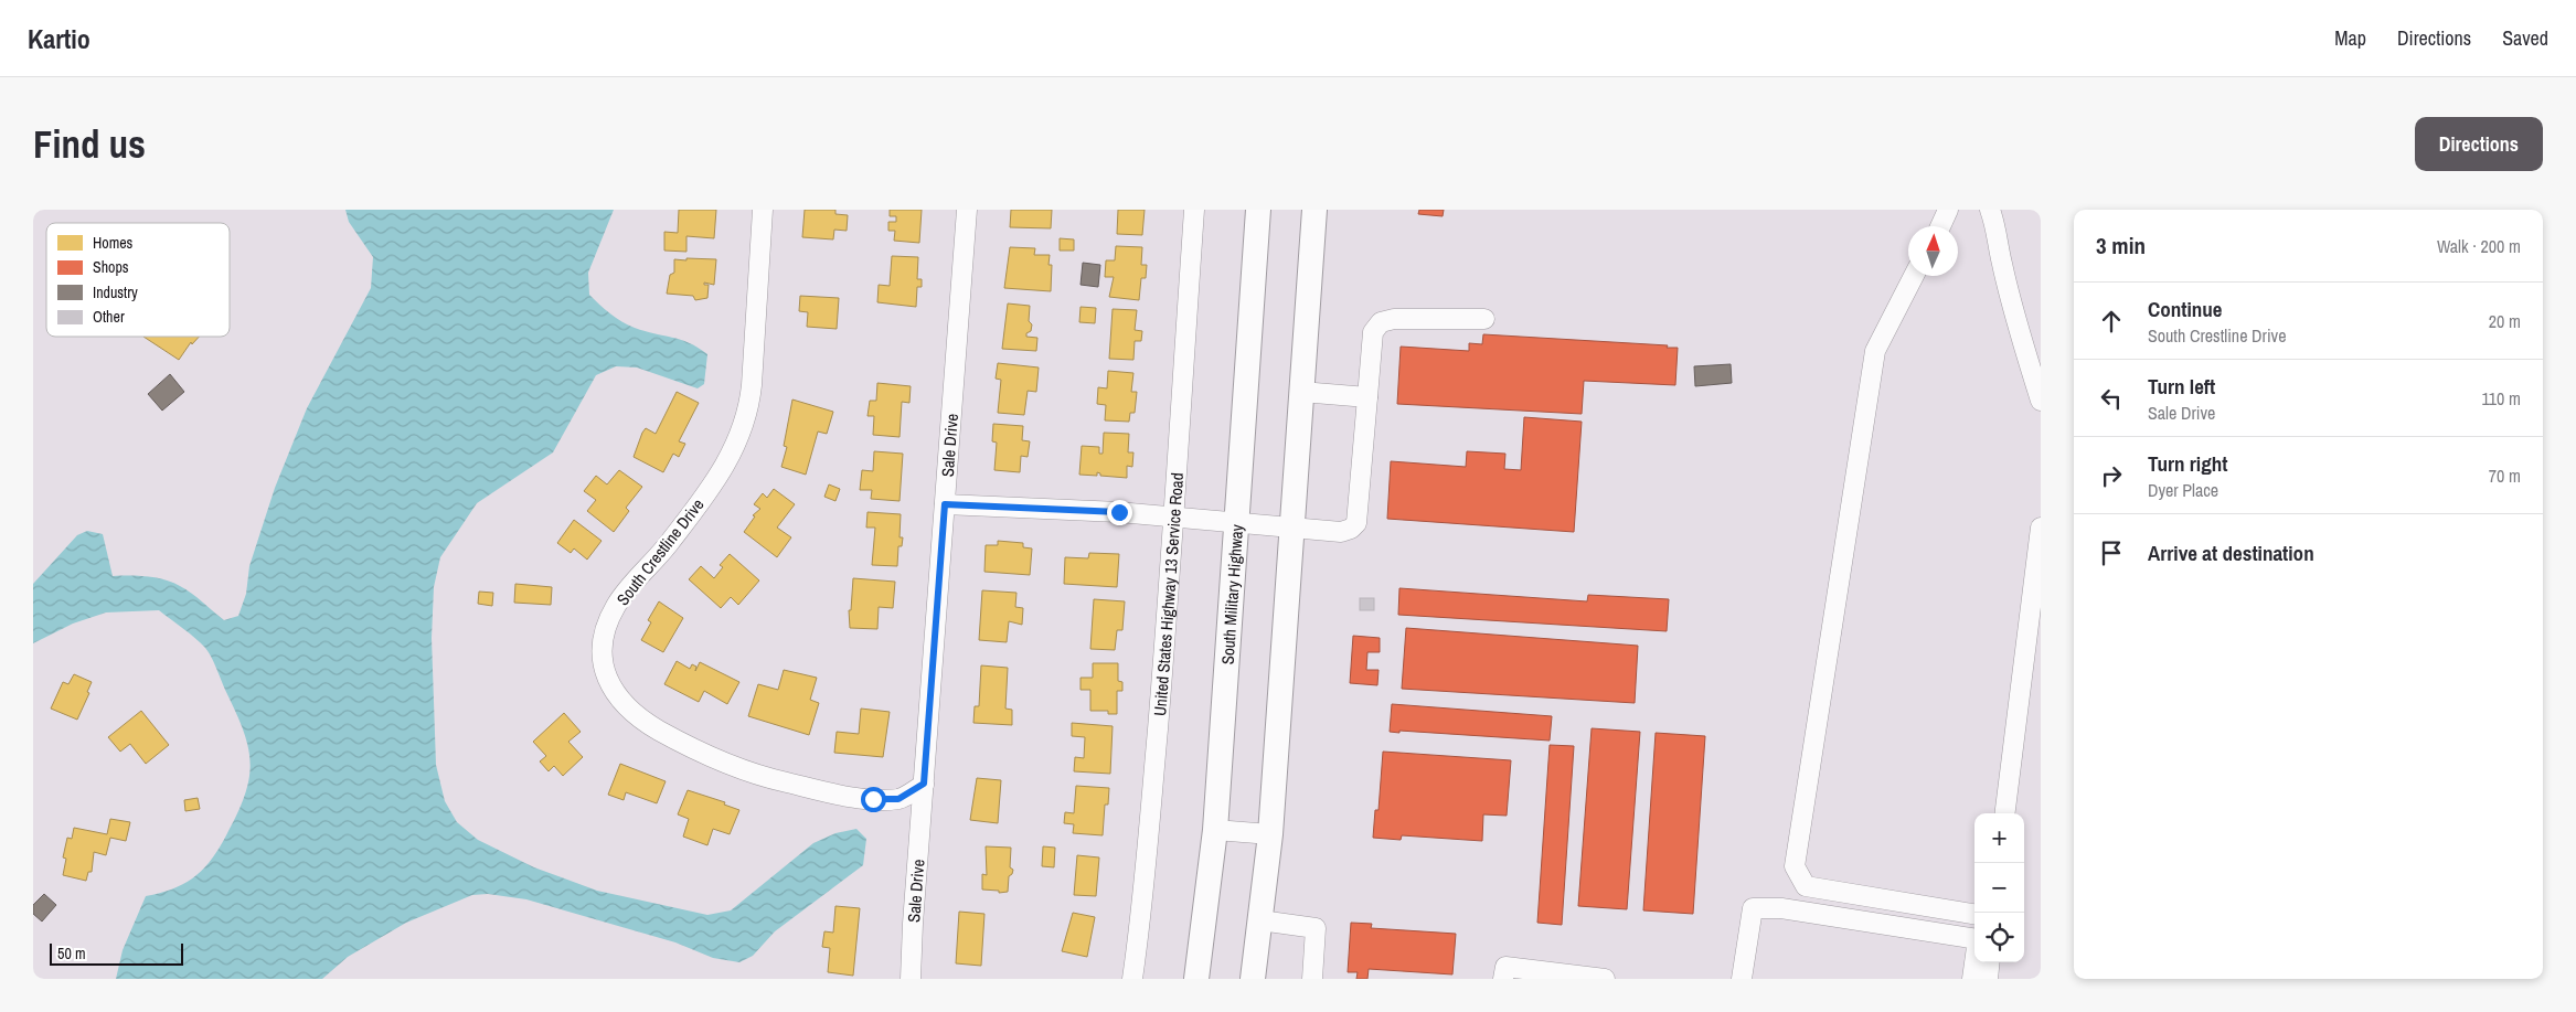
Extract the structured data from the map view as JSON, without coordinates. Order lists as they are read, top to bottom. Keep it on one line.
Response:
{"streets":{"main road":["South Military Highway"],"street":["Sale Drive","South Crestline Drive","United States Highway 13 Service Road"]},"crossings":[["Sale Drive","South Crestline Drive"]],"legend":["Homes","Shops","Industry","Other"],"scale_bar":"50 m","north":"top","page":{"header":"Kartio","nav":["Map","Directions","Saved"],"buttons":"Directions","title":"Find us","heading":["3 min","Walk · 200 m"],"list":[["Continue","South Crestline Drive","20 m"],["Turn left","Sale Drive","110 m"],["Turn right","Dyer Place","70 m"],"Arrive at destination"],"map_buttons":["+","−"],"scale":"50 m"}}
